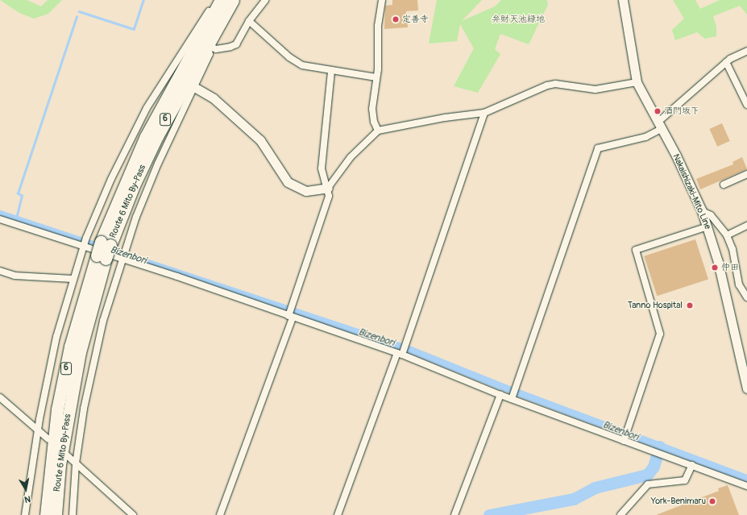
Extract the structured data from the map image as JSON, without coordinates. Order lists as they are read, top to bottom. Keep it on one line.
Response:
{"streets":{"highway":["6","Route 6 Mito By-Pass"],"main road":["Nakaishizaki-Mito Line"]},"water":["Bizenbori"],"parks":["弁財天池緑地"],"places":["定善寺","酒門坂下","仲田","Tanno Hospital","York-Benimaru"],"north":"bottom"}
